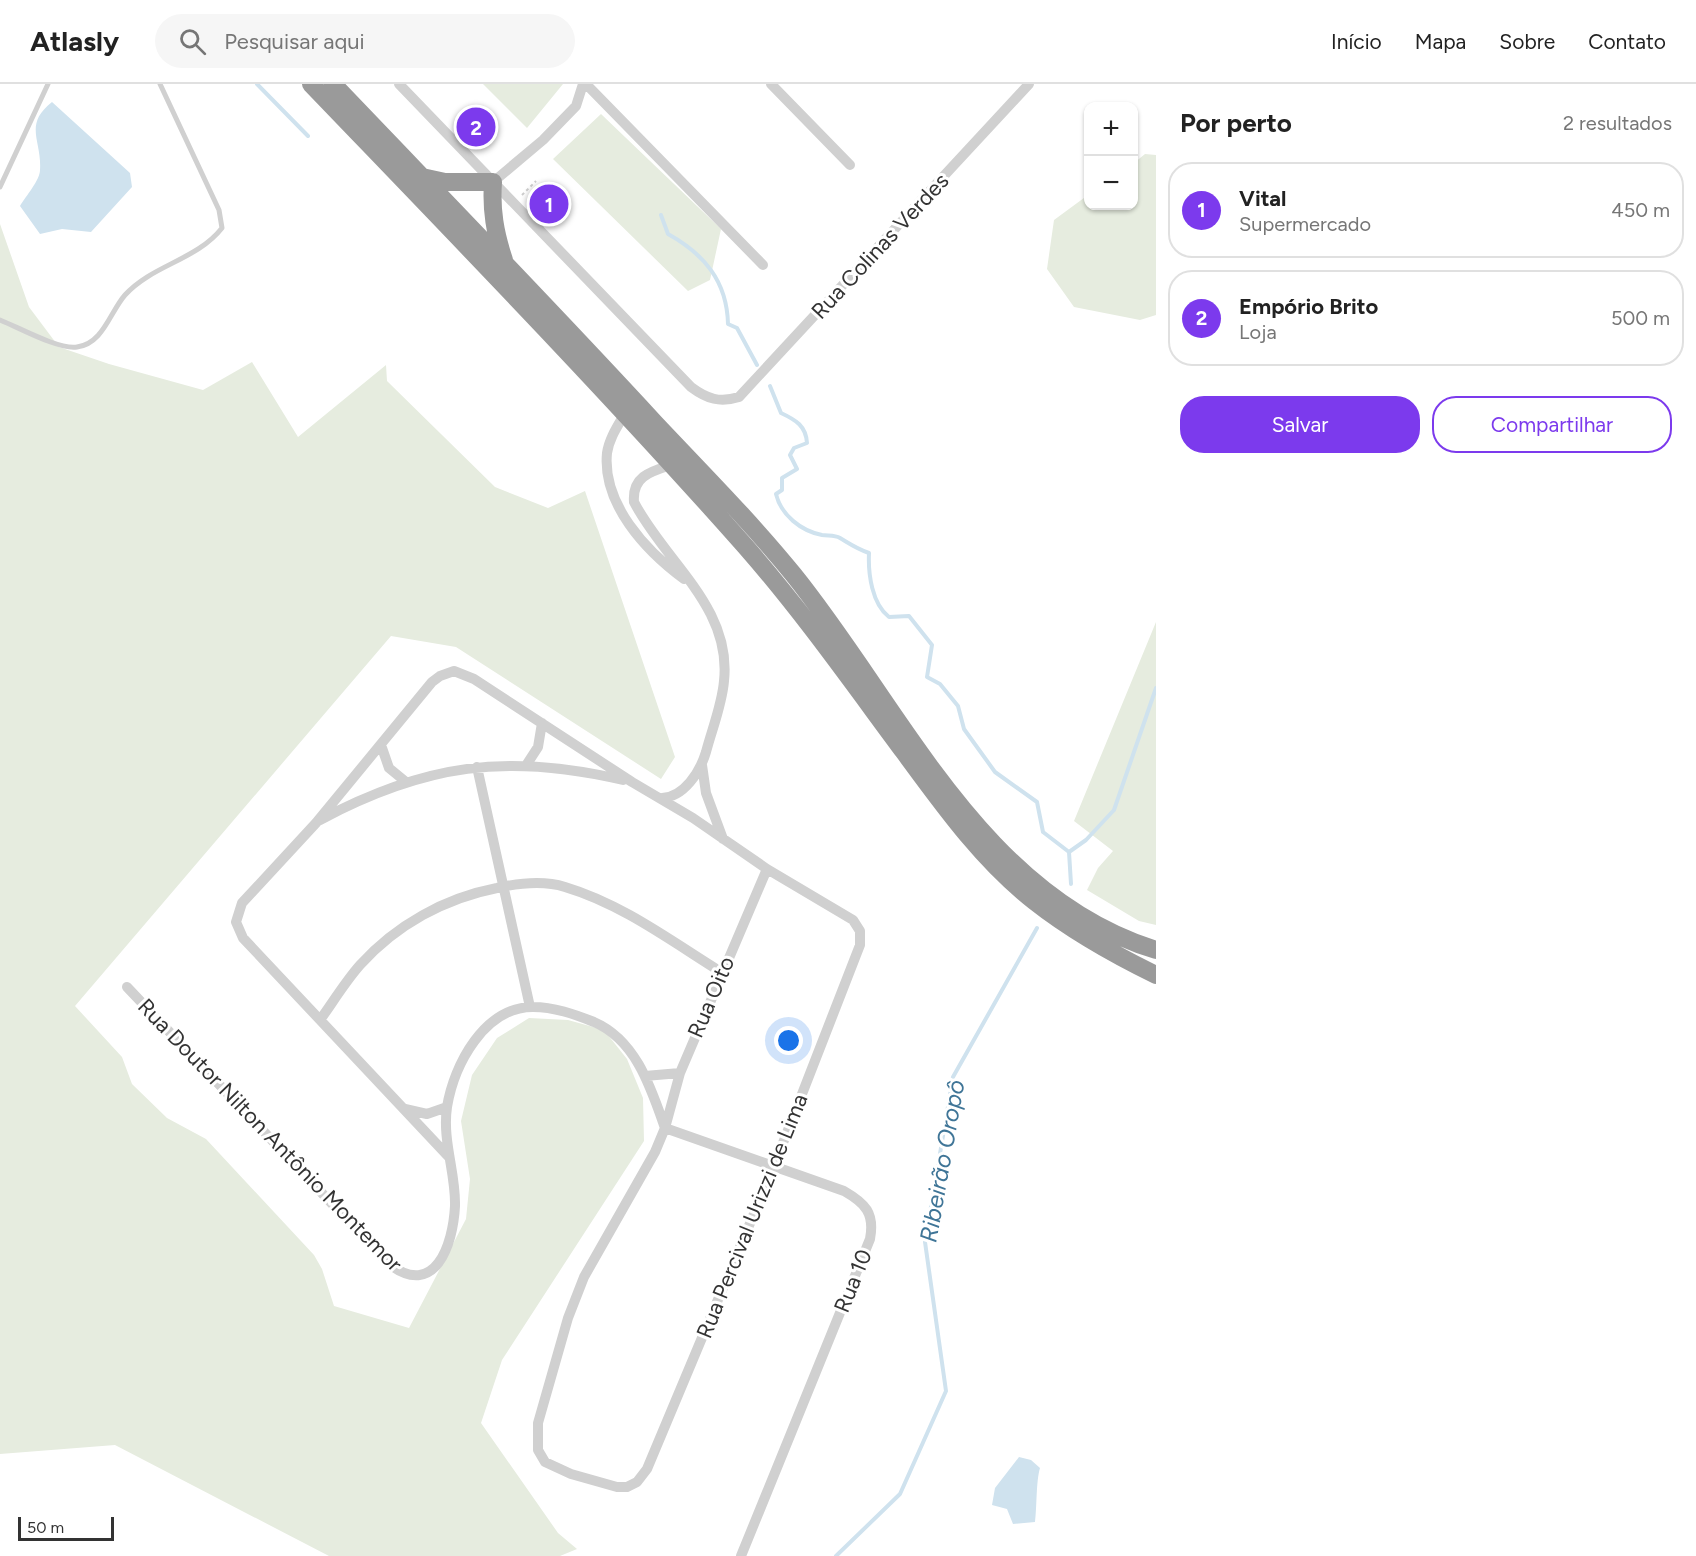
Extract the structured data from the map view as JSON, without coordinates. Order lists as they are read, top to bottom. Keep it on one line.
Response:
{"streets":{"street":["Rua Colinas Verdes","Rua Oito","Rua Doutor Nilton Antônio Montemor","Rua Percival Urizzi de Lima","Rua 10"]},"crossings":[["Rua Oito","Rua Doutor Nilton Antônio Montemor"],["Rua Oito","Rua Percival Urizzi de Lima"],["Rua Oito","Rua 10"],["Rua Doutor Nilton Antônio Montemor","Rua Percival Urizzi de Lima"],["Rua Doutor Nilton Antônio Montemor","Rua 10"],["Rua Percival Urizzi de Lima","Rua 10"]],"water":["Ribeirão Oropô"],"scale_bar":"50 m","page":{"header":"Atlasly","search":"Pesquisar aqui","nav":["Início","Mapa","Sobre","Contato"],"heading":["Por perto","2 resultados"],"map_buttons":["+","−"],"pins":["2","1"],"list":[{"mark":"1","name":"Vital","note":"Supermercado","value":"450 m"},{"mark":"2","name":"Empório Brito","note":"Loja","value":"500 m"}],"buttons":["Salvar","Compartilhar"],"scale":"50 m"}}
